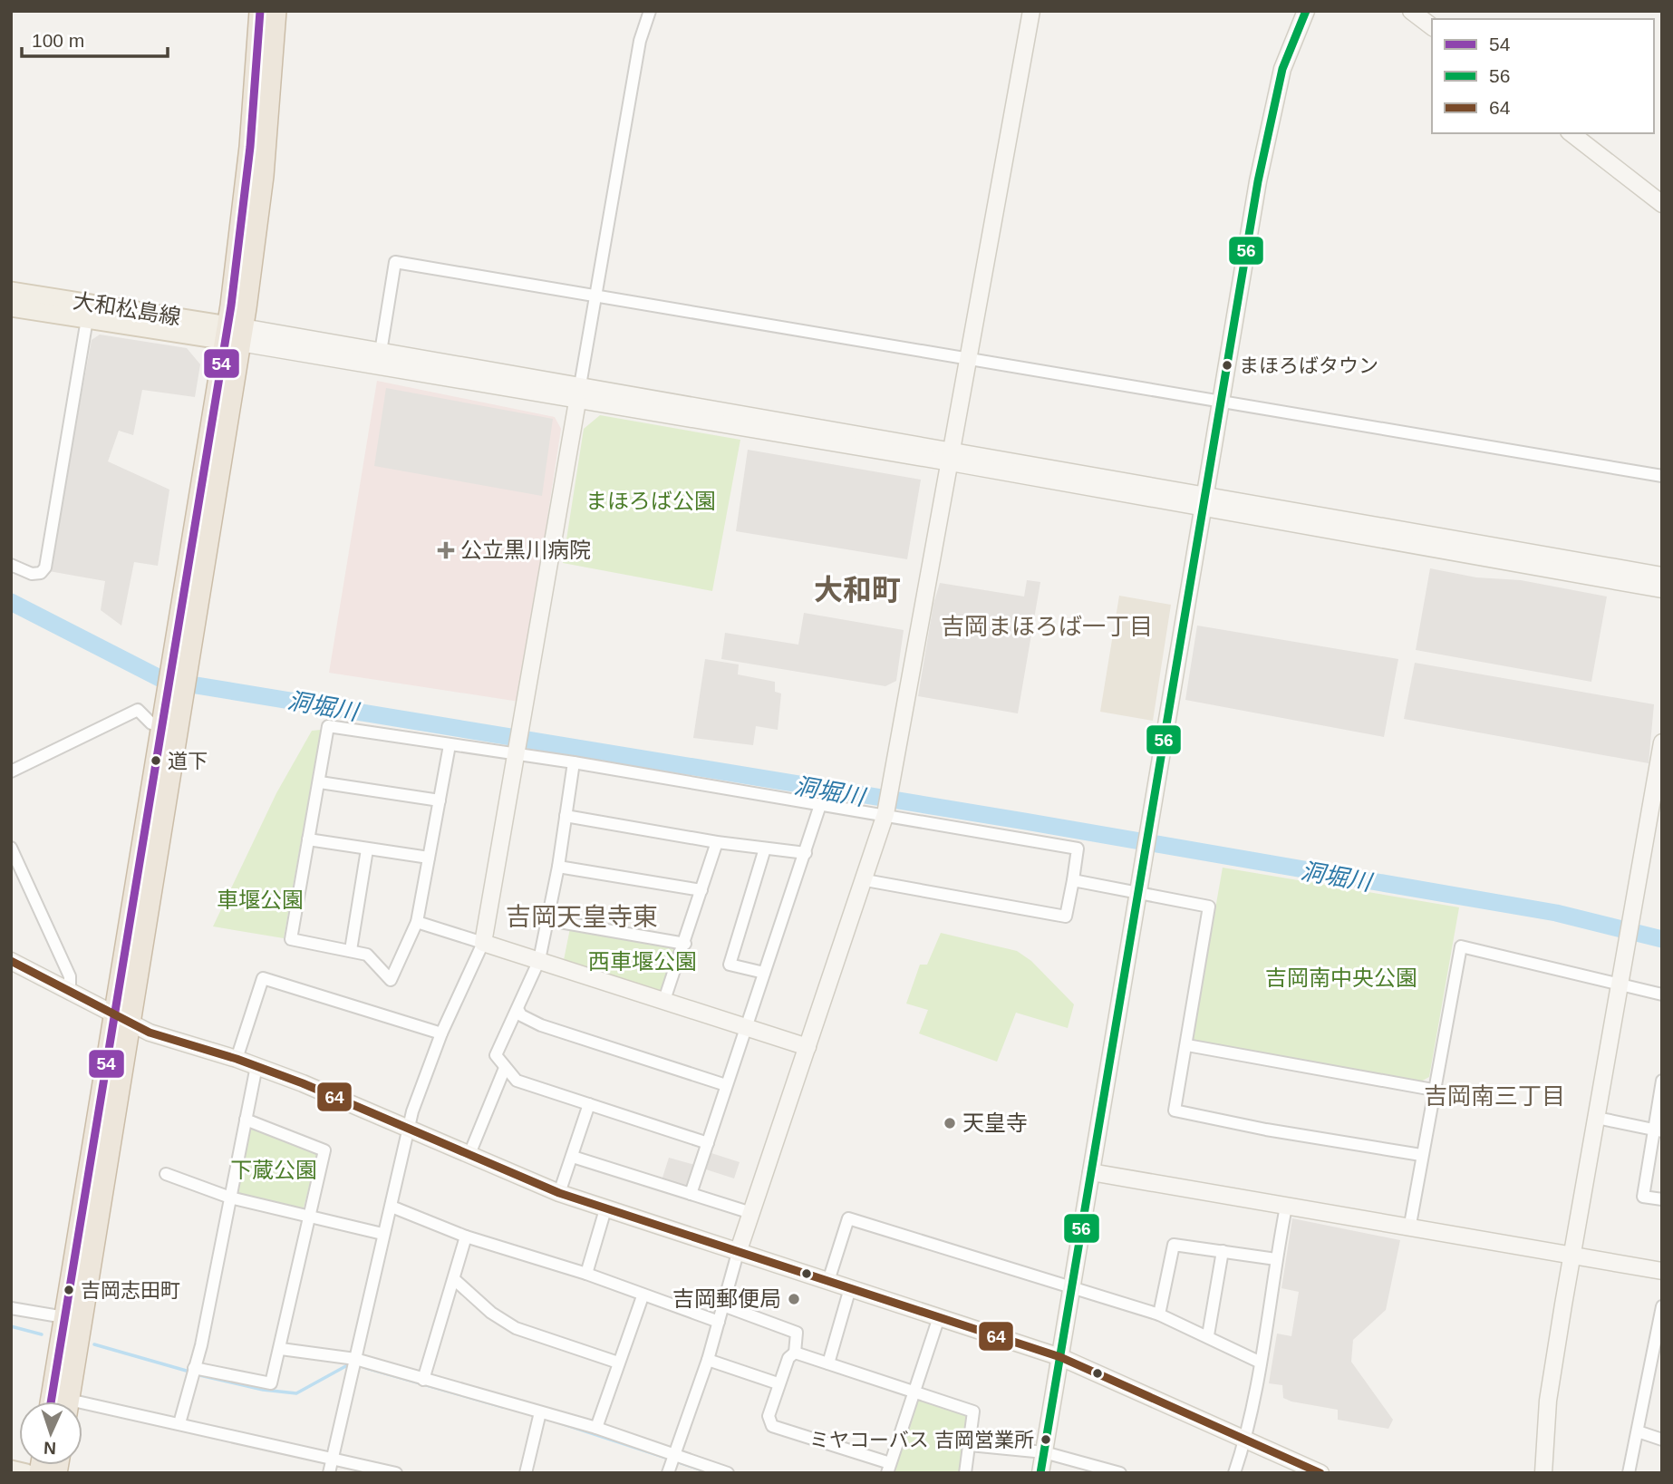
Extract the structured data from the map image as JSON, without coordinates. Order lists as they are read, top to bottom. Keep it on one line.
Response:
{"streets":{"main road":["大和松島線"]},"districts":["大和町","吉岡まほろば一丁目","吉岡天皇寺東","吉岡南三丁目"],"water":["洞堀川"],"parks":["まほろば公園","車堰公園","西車堰公園","吉岡南中央公園","下蔵公園"],"places":{"other":["まほろばタウン","道下","天皇寺","吉岡志田町","吉岡郵便局","ミヤコーバス 吉岡営業所"],"health":["公立黒川病院"]},"lines":["transit line 54","transit line 56","transit line 64"],"legend":["54","56","64"],"scale_bar":"100 m","north":"bottom"}
